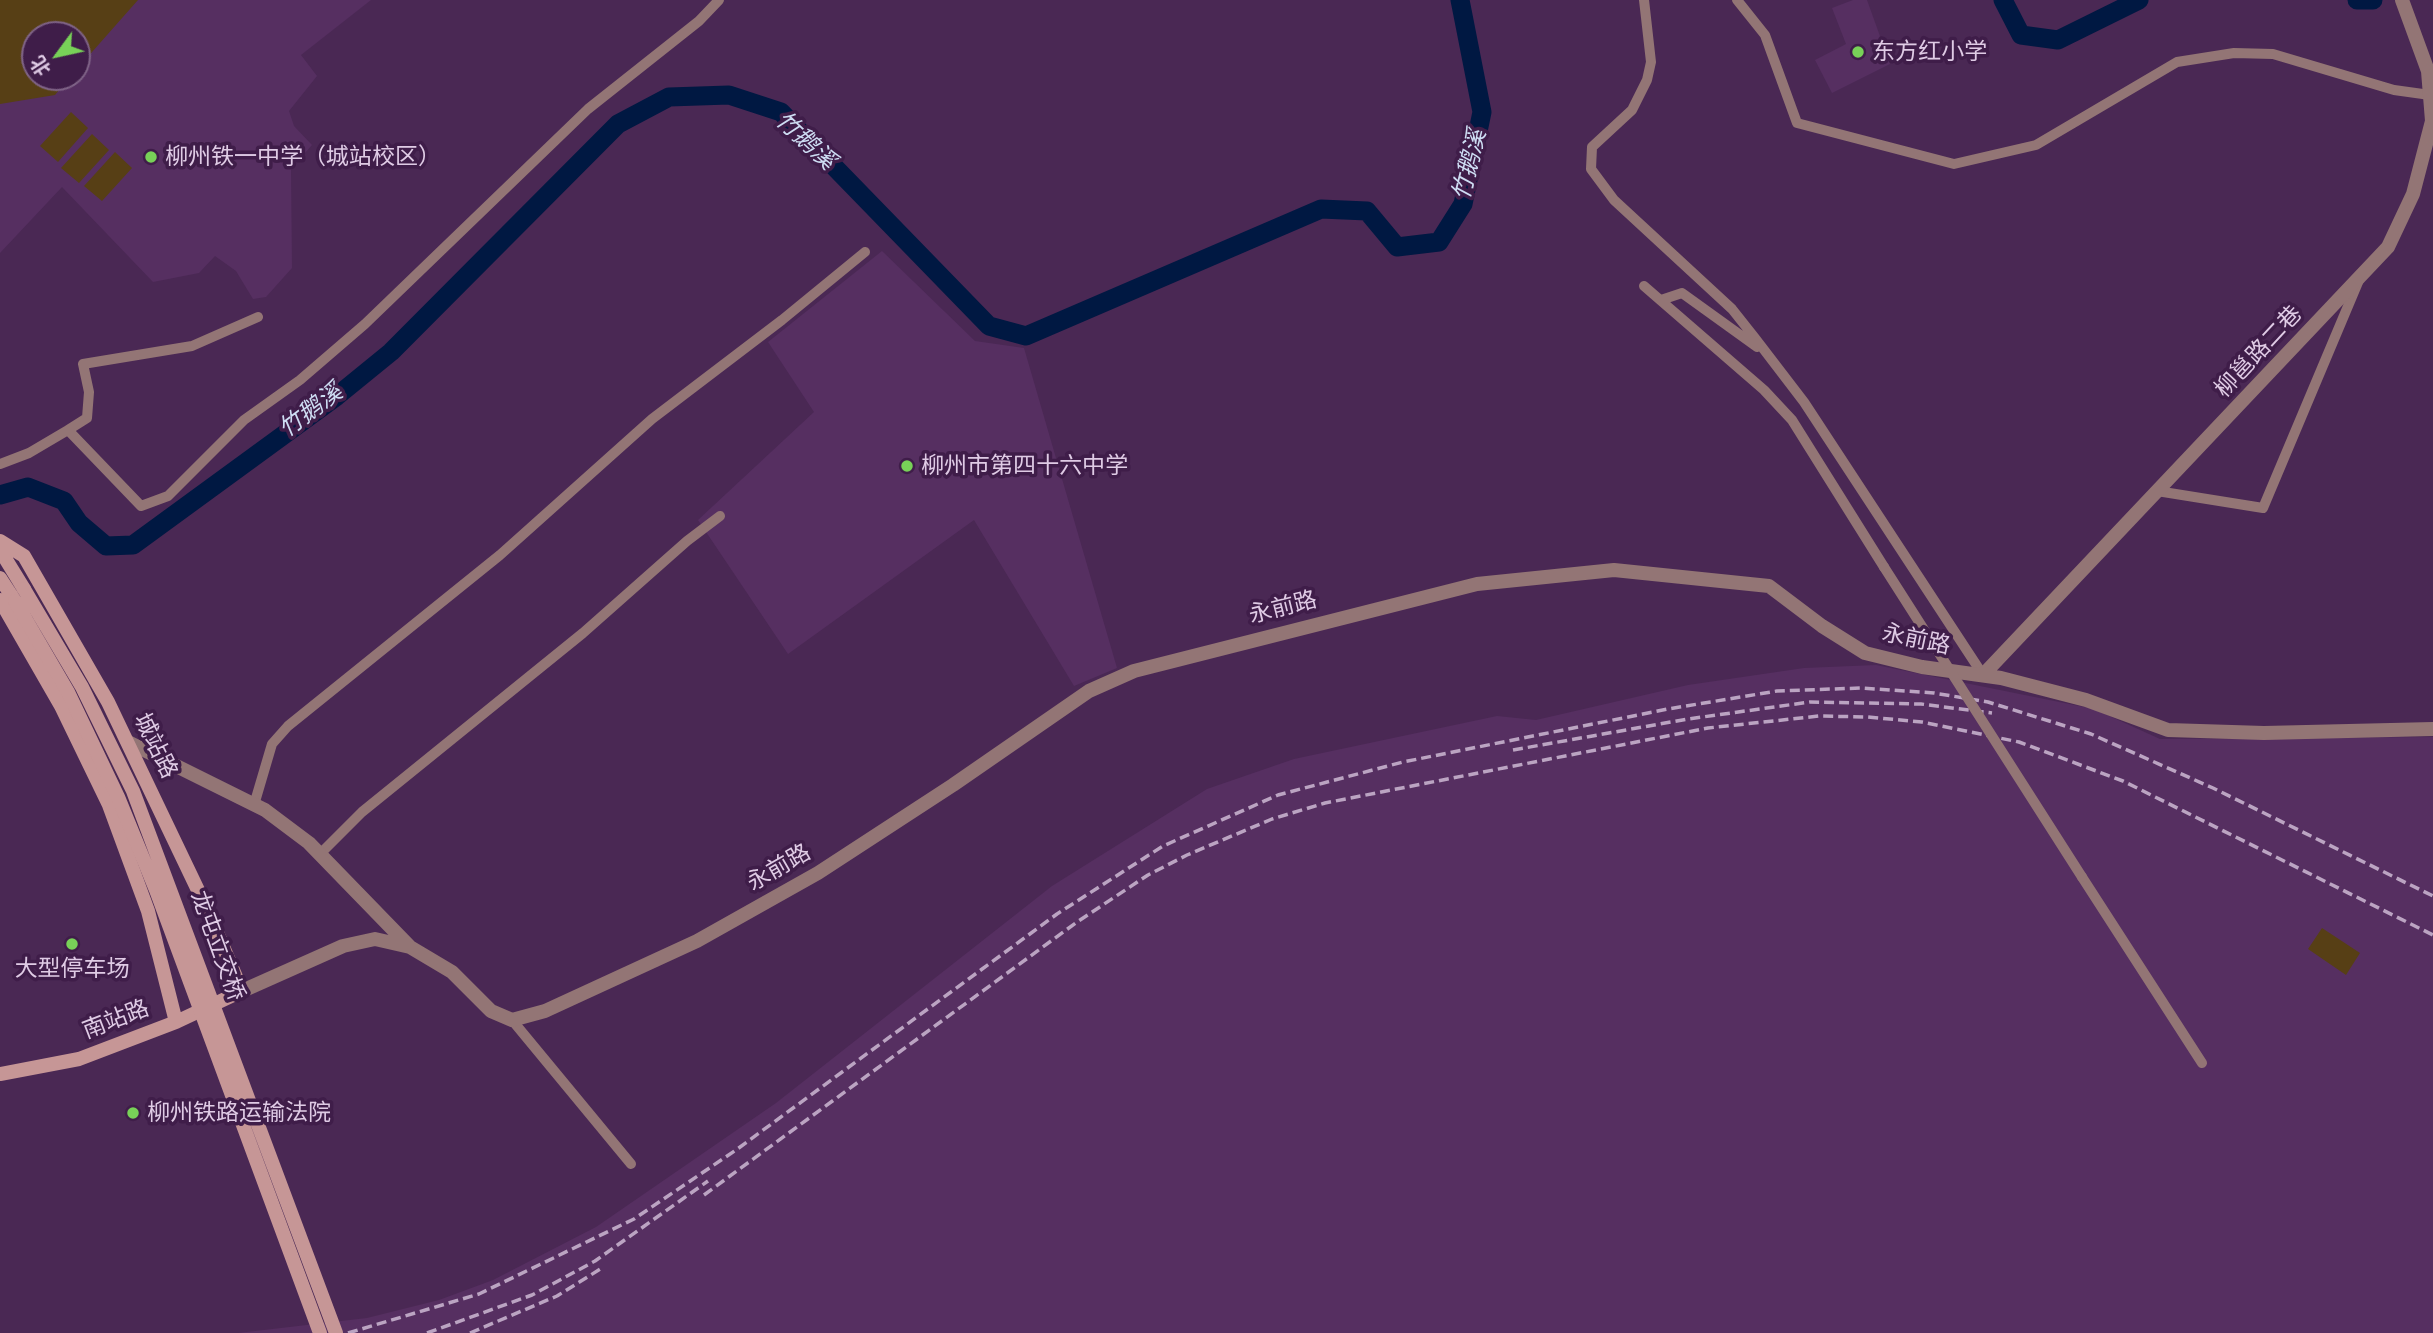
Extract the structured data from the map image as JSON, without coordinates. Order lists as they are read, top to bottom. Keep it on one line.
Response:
{"streets":{"main road":["城站路","龙屯立交桥","南站路"],"street":["柳邕路二巷","永前路"]},"crossings":[["柳邕路二巷","永前路"],["城站路","南站路"]],"water":["竹鹅溪"],"places":["东方红小学","柳州铁一中学（城站校区）","柳州市第四十六中学","大型停车场","柳州铁路运输法院"],"north":"bottom left"}
